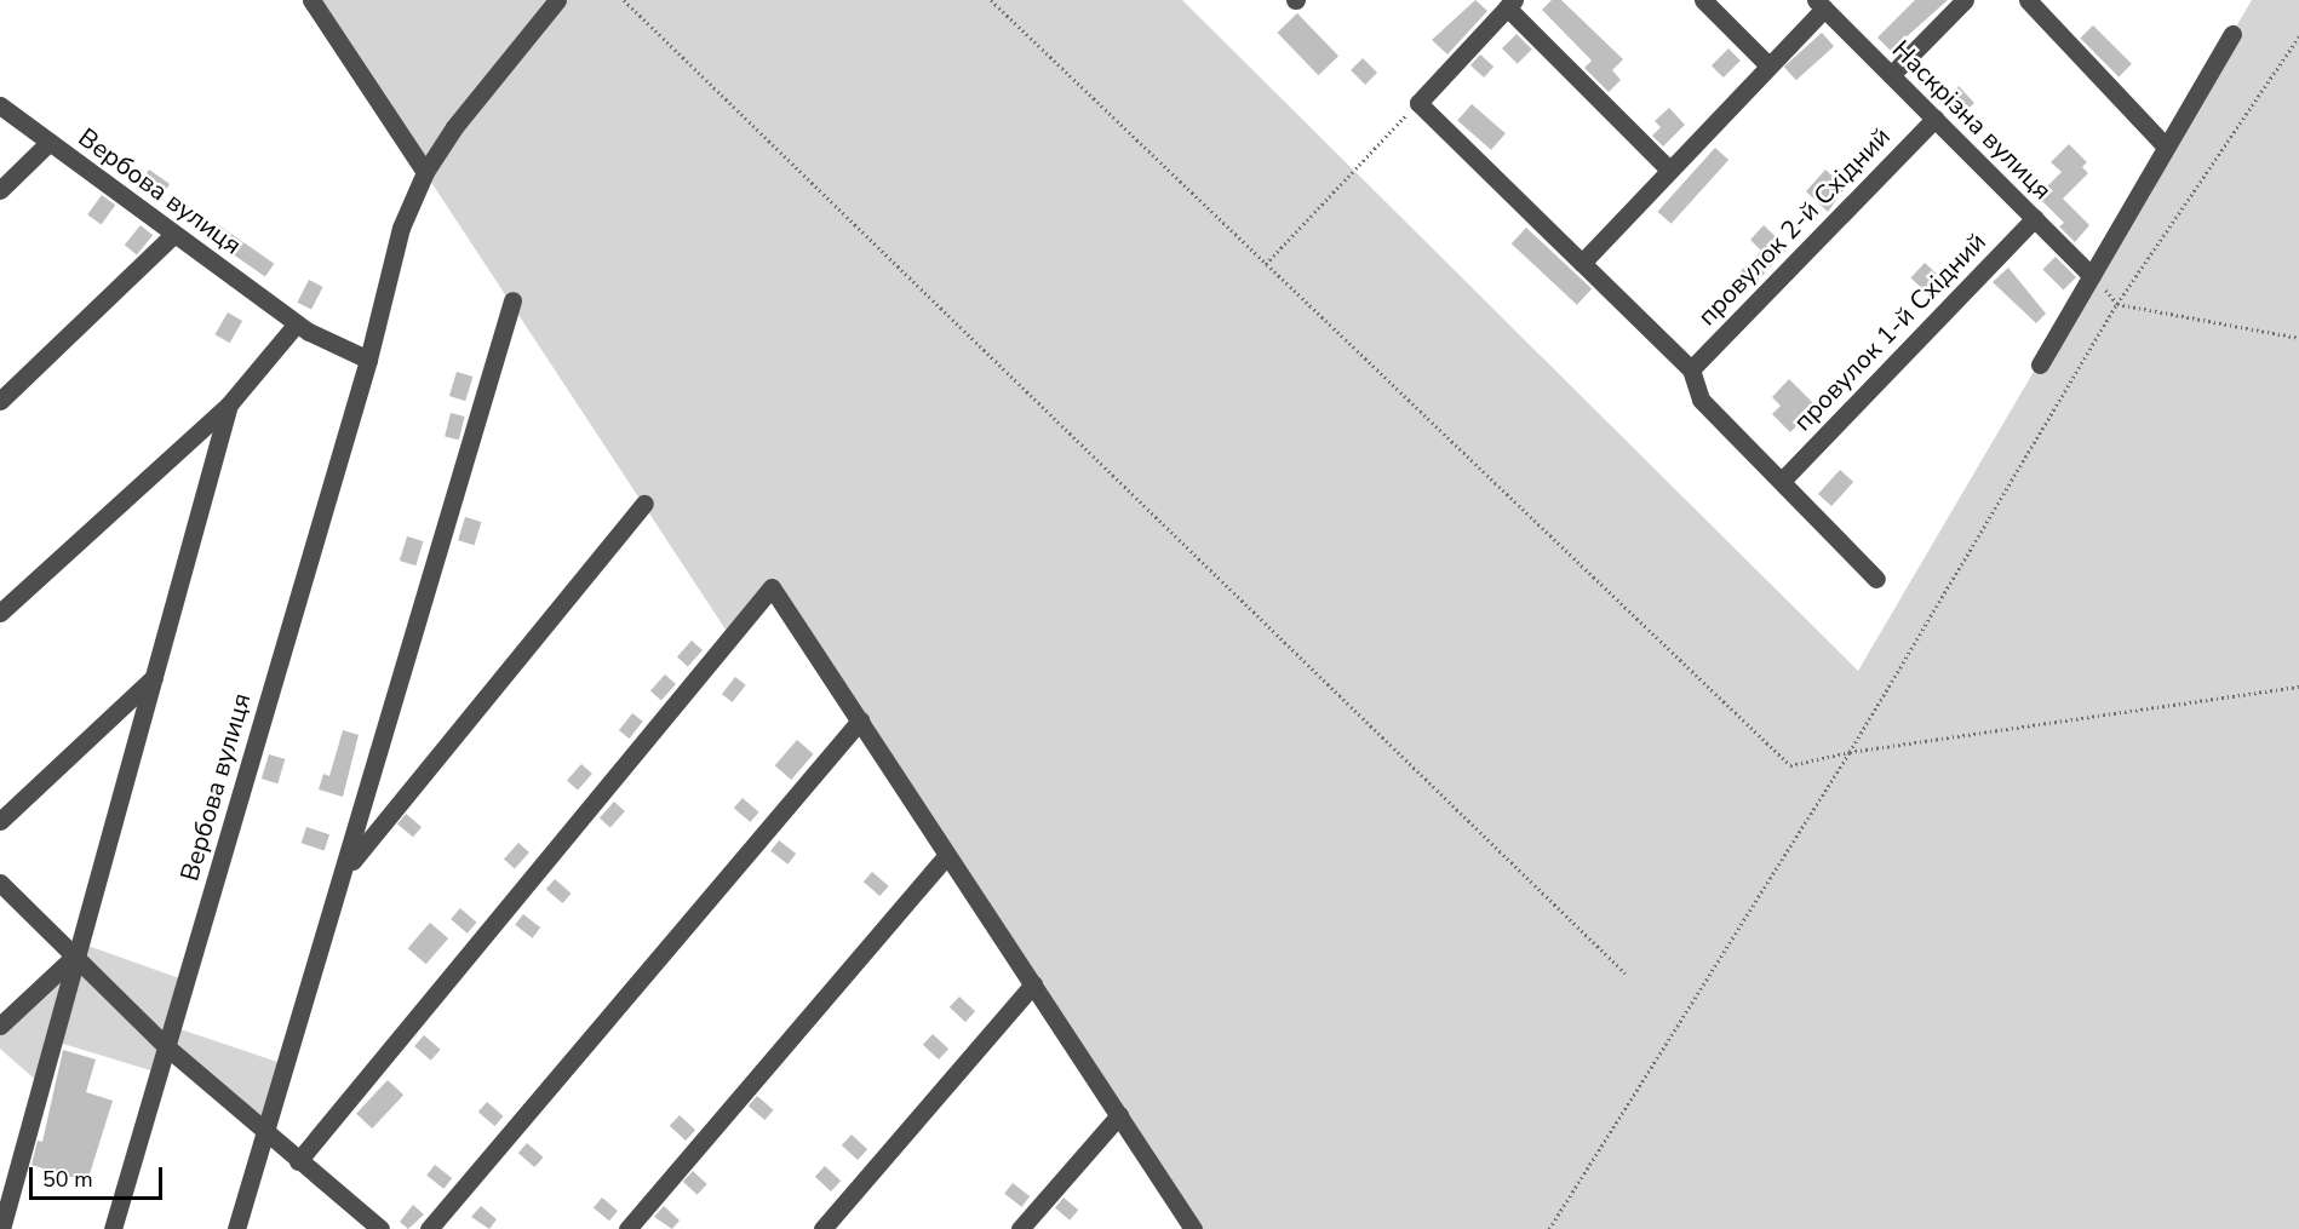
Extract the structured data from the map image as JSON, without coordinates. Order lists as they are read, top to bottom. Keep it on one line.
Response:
{"streets":{"street":["Наскрізна вулиця","Вербова вулиця","провулок 2-й Східний","провулок 1-й Східний"]},"crossings":[["Наскрізна вулиця","провулок 2-й Східний"],["Наскрізна вулиця","провулок 1-й Східний"]],"scale_bar":"50 m"}
